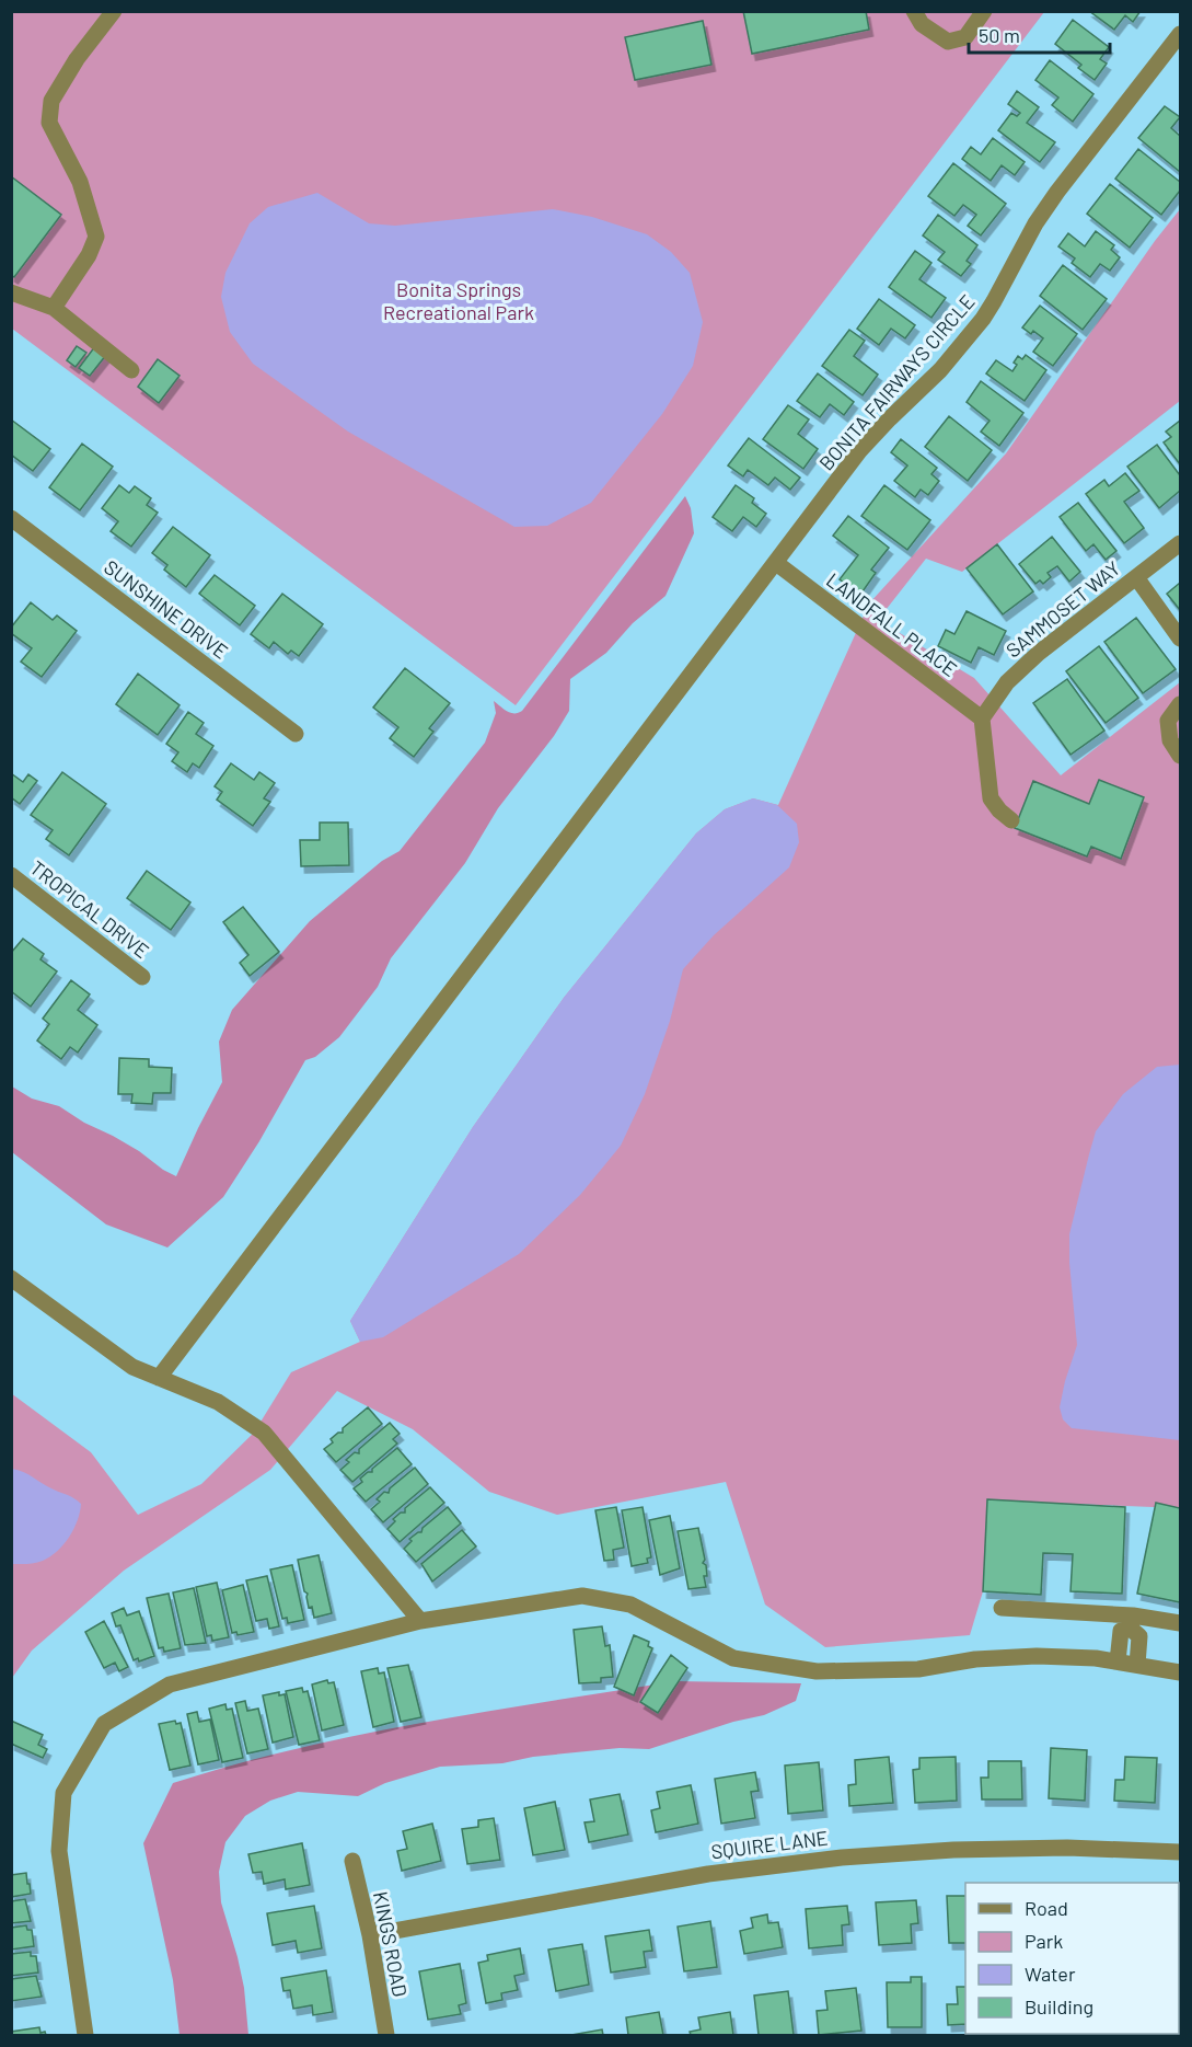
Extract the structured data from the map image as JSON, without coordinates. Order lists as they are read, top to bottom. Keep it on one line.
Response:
{"streets":{"street":["BONITA FAIRWAYS CIRCLE","SUNSHINE DRIVE","SAMMOSET WAY","LANDFALL PLACE","TROPICAL DRIVE","SQUIRE LANE","KINGS ROAD"]},"crossings":[["BONITA FAIRWAYS CIRCLE","LANDFALL PLACE"],["SAMMOSET WAY","LANDFALL PLACE"],["SQUIRE LANE","KINGS ROAD"]],"parks":["Bonita Springs Recreational Park"],"legend":["Road","Park","Water","Building"],"scale_bar":"50 m"}
